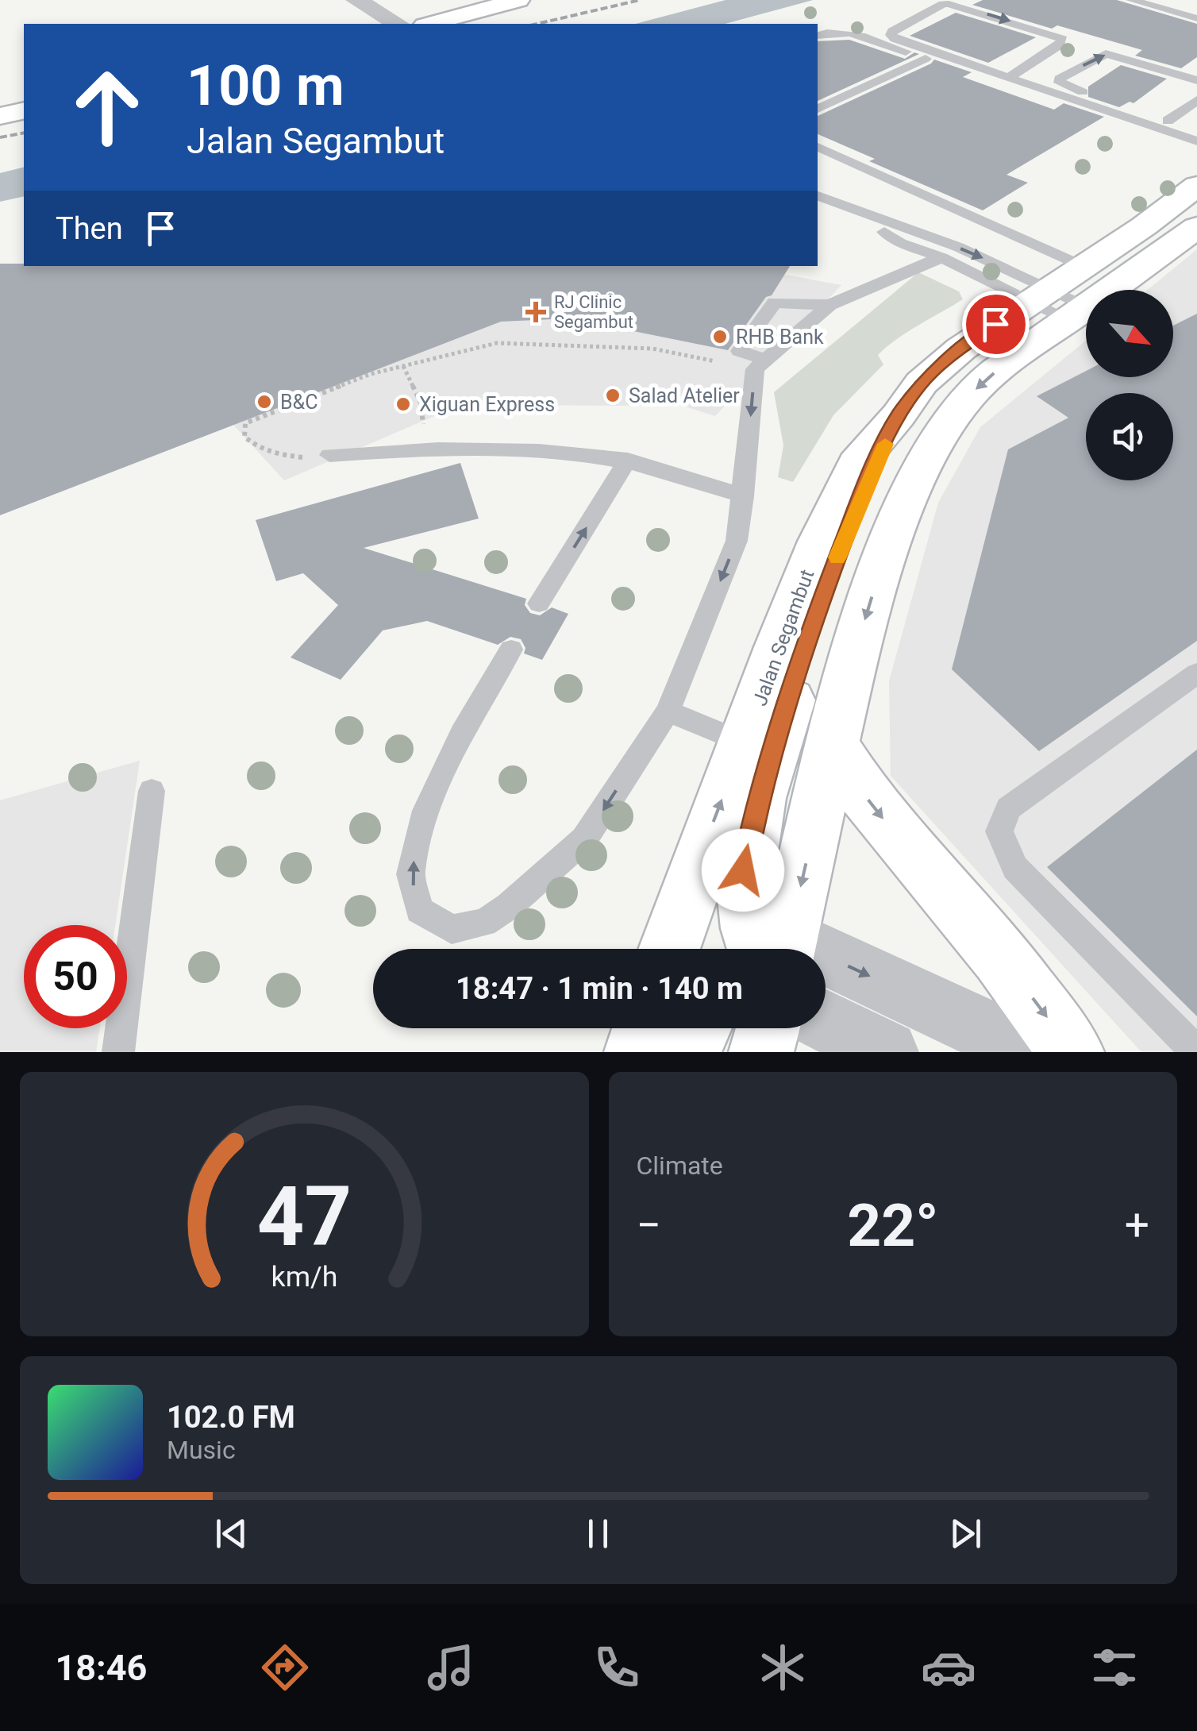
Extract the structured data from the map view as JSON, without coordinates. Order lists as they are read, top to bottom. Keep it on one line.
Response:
{"streets":{"main road":["Jalan Segambut"]},"places":{"health":["RJ Clinic Segambut"],"other":["RHB Bank","Salad Atelier","B&C","Xiguan Express"]},"north":"bottom right","page":{"turn":["100 m","Jalan Segambut"],"then":"Then","limit":"50","trip":"18:47 · 1 min · 140 m","tile":"Climate","heat":["−","22°","+"],"song":["102.0 FM","Music"],"tabs":"18:46","gauge":["47","km/h"]}}
